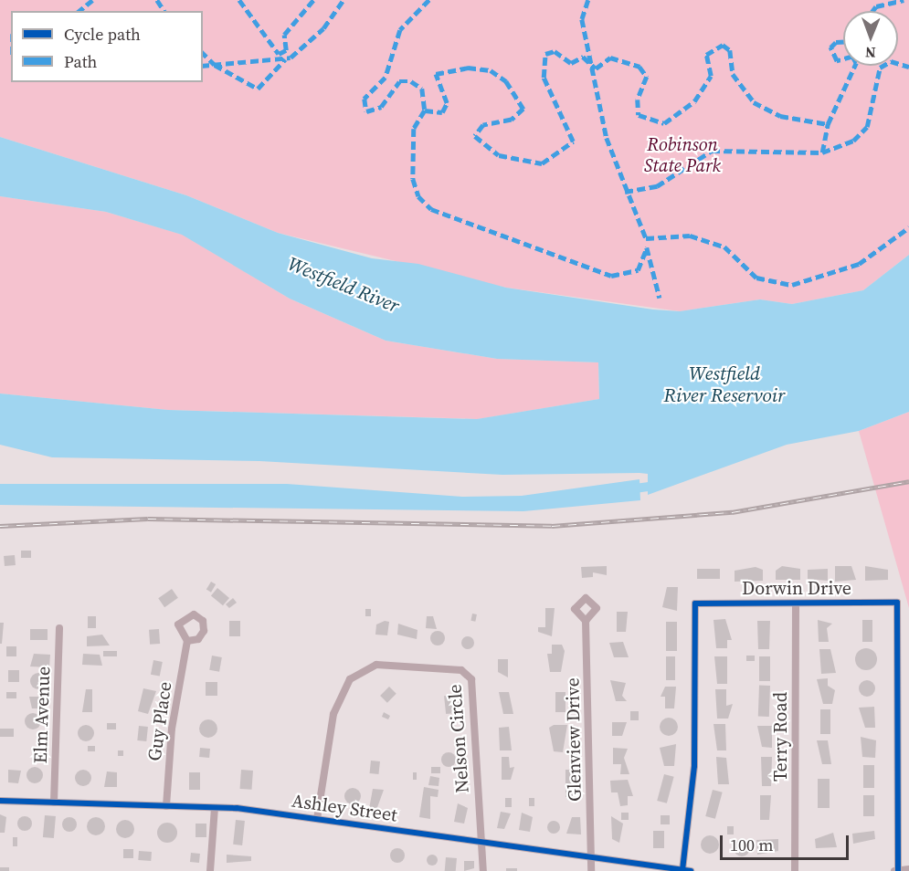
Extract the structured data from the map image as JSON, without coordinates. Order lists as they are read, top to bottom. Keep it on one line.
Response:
{"streets":{"street":["Dorwin Drive","Elm Avenue","Guy Place","Terry Road","Nelson Circle","Glenview Drive","Ashley Street"]},"crossings":[["Dorwin Drive","Terry Road"],["Dorwin Drive","Ashley Street"],["Elm Avenue","Ashley Street"],["Guy Place","Ashley Street"],["Nelson Circle","Ashley Street"],["Glenview Drive","Ashley Street"]],"water":["Westfield River","Westfield River Reservoir"],"parks":["Robinson State Park"],"legend":["Cycle path","Path"],"scale_bar":"100 m","north":"bottom"}
